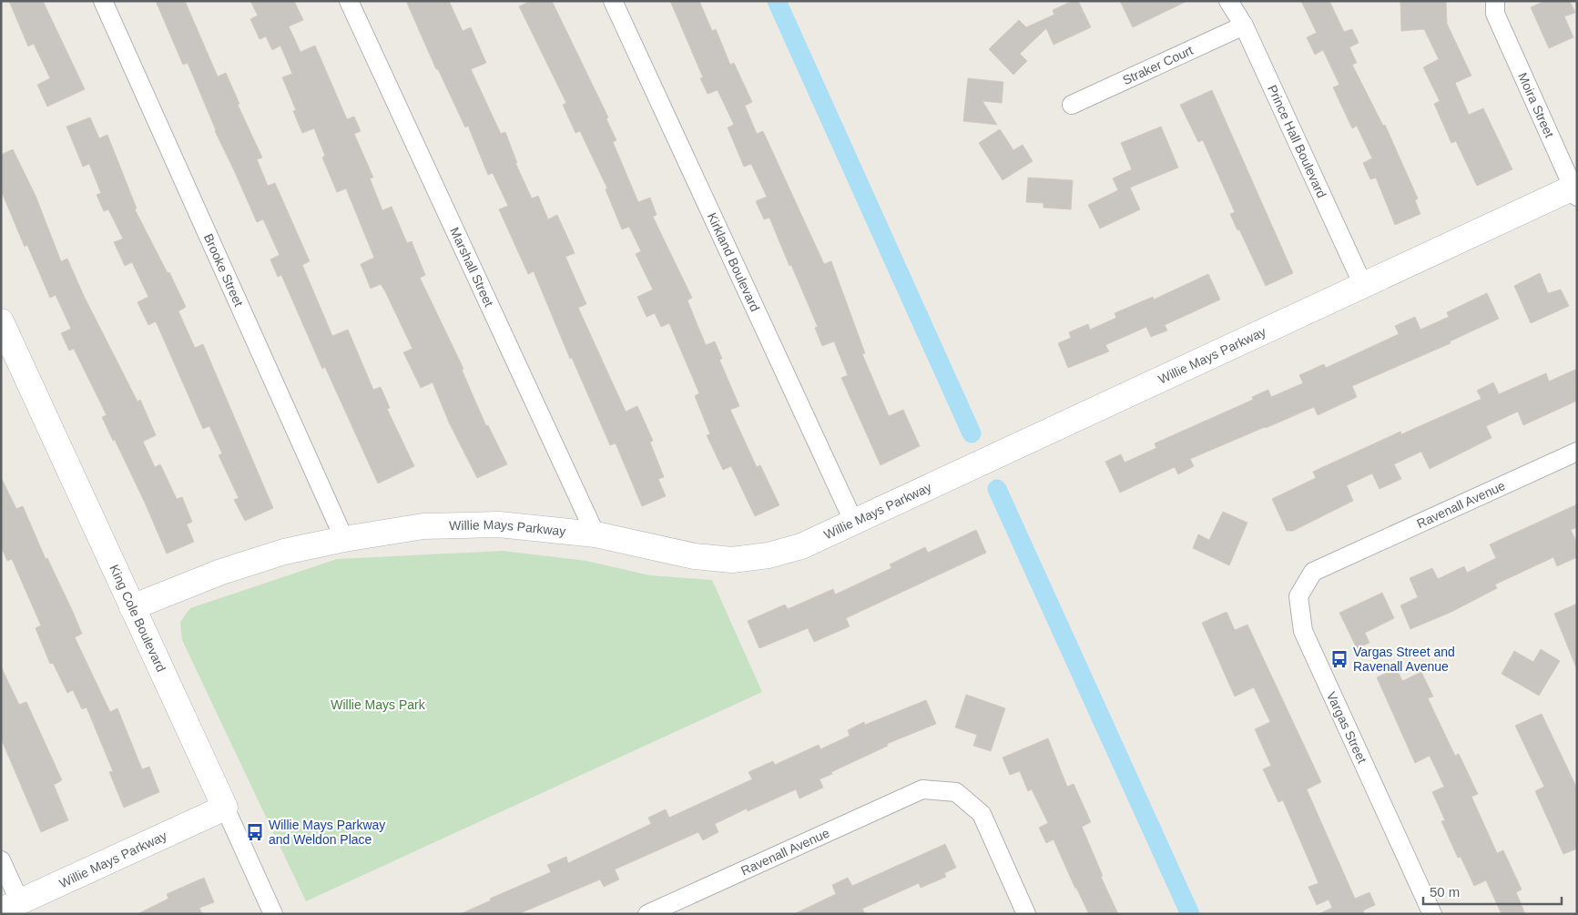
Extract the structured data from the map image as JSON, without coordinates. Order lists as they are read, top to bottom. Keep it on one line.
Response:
{"streets":{"street":["Straker Court","Moira Street","Prince Hall Boulevard","Kirkland Boulevard","Marshall Street","Brooke Street","Willie Mays Parkway","Ravenall Avenue","King Cole Boulevard","Vargas Street"]},"crossings":[["Straker Court","Prince Hall Boulevard"],["Moira Street","Willie Mays Parkway"],["Prince Hall Boulevard","Willie Mays Parkway"],["Kirkland Boulevard","Willie Mays Parkway"],["Marshall Street","Willie Mays Parkway"],["Brooke Street","Willie Mays Parkway"],["Willie Mays Parkway","King Cole Boulevard"],["Ravenall Avenue","Vargas Street"]],"parks":["Willie Mays Park"],"places":{"bus stop":["Vargas Street and Ravenall Avenue","Willie Mays Parkway and Weldon Place"]},"scale_bar":"50 m"}
